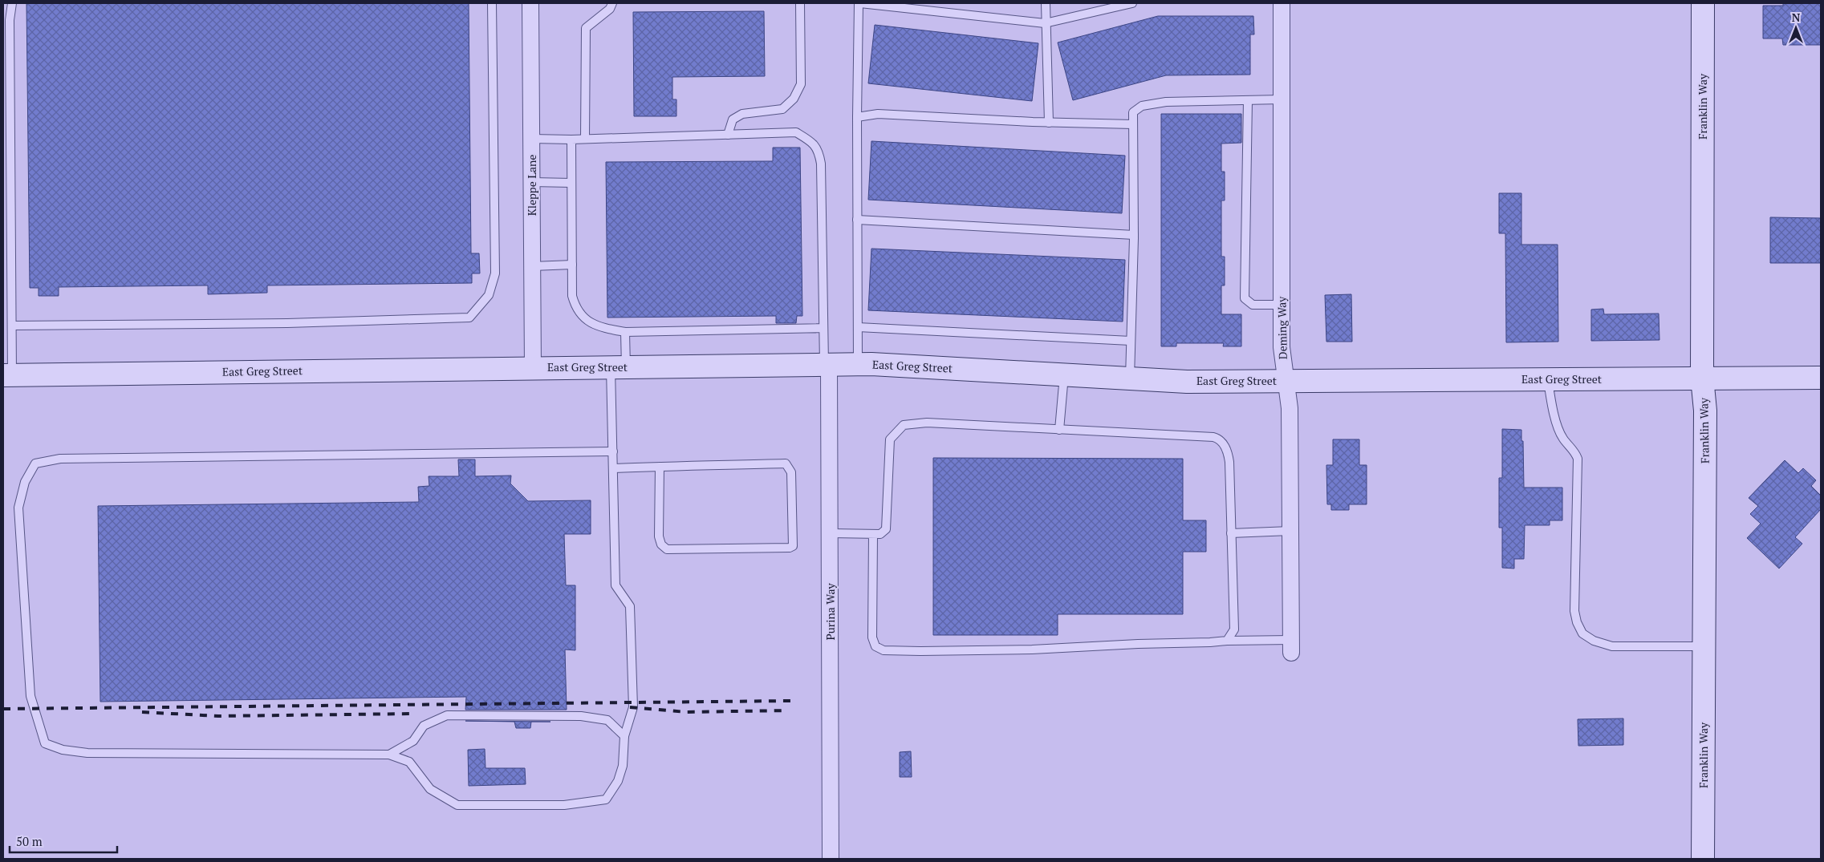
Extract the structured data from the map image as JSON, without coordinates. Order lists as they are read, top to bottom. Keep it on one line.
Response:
{"streets":{"main road":["Franklin Way","East Greg Street"],"street":["Kleppe Lane","Deming Way","Purina Way"]},"crossings":[["Franklin Way","East Greg Street"],["Kleppe Lane","East Greg Street"],["Deming Way","East Greg Street"],["East Greg Street","Purina Way"]],"scale_bar":"50 m","north":"top"}
